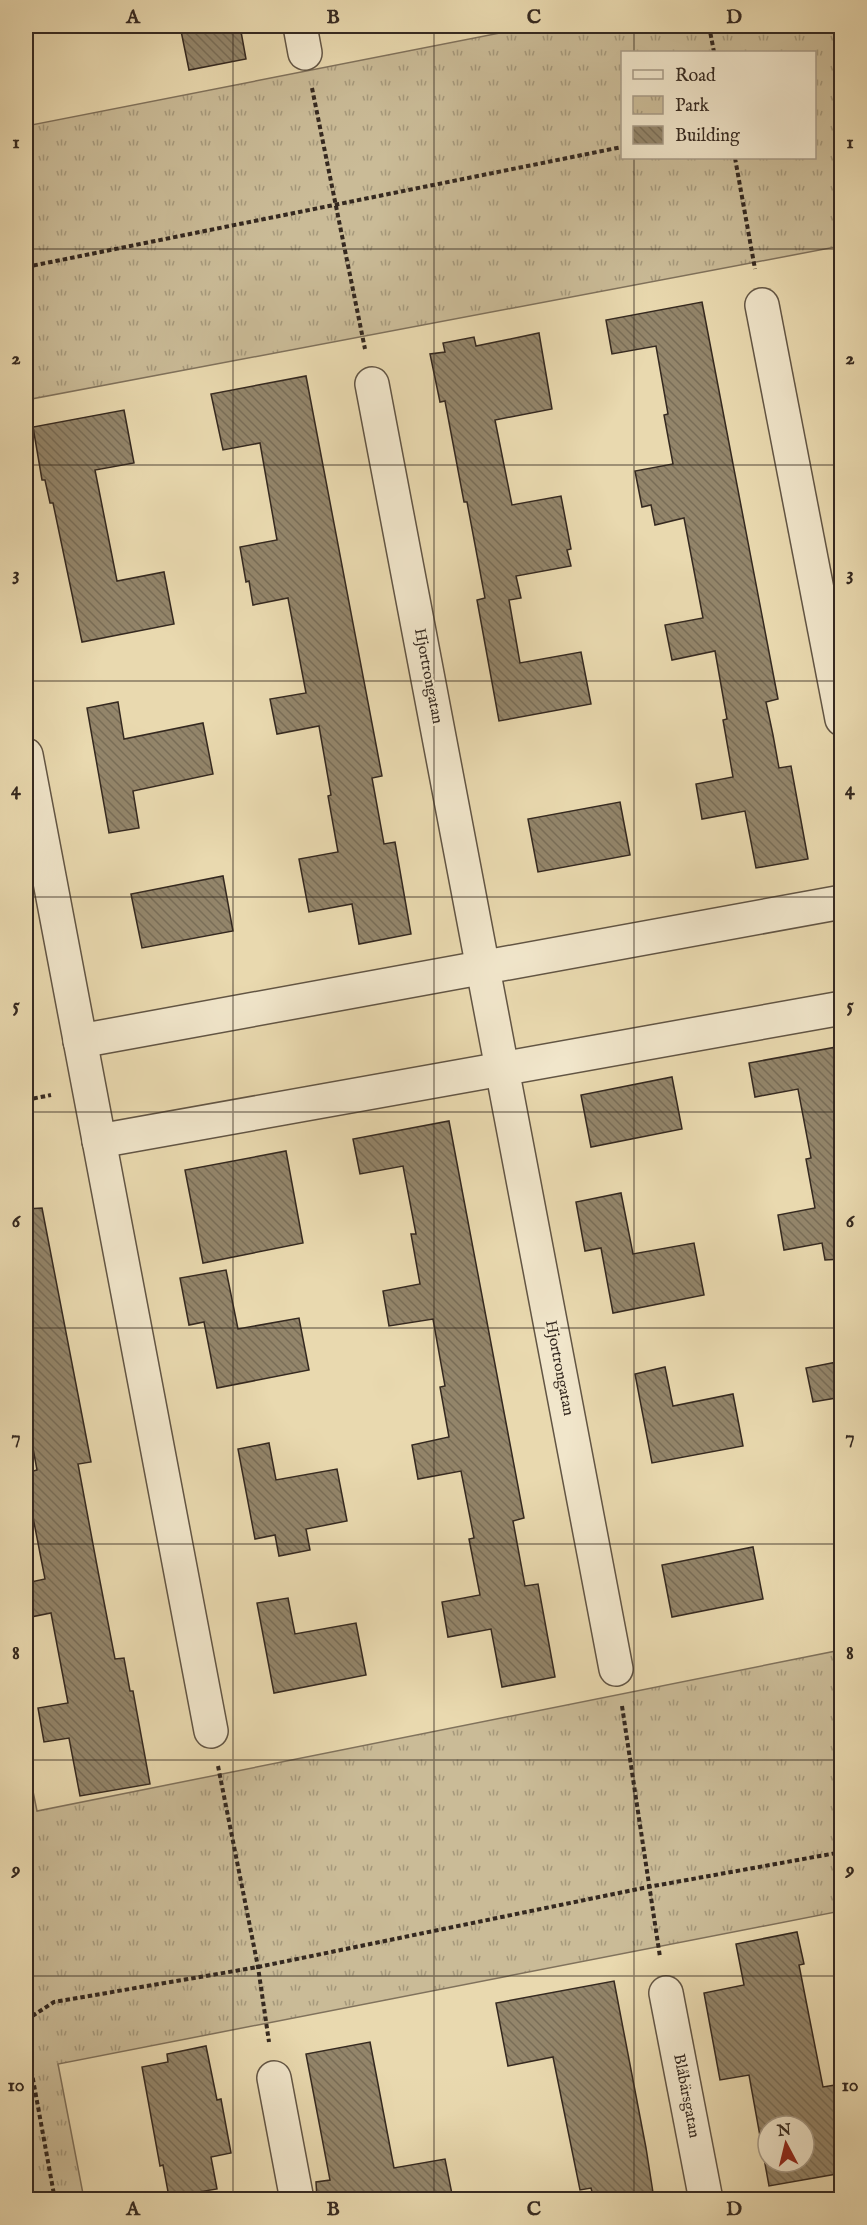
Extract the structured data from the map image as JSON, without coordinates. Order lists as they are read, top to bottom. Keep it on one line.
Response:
{"streets":{"street":["Hjortrongatan","Blåbärsgatan"]},"legend":["Road","Park","Building"],"north":"top","grid":{"columns":["A","B","C","D"],"rows":["1","2","3","4","5","6","7","8","9","10"]}}
